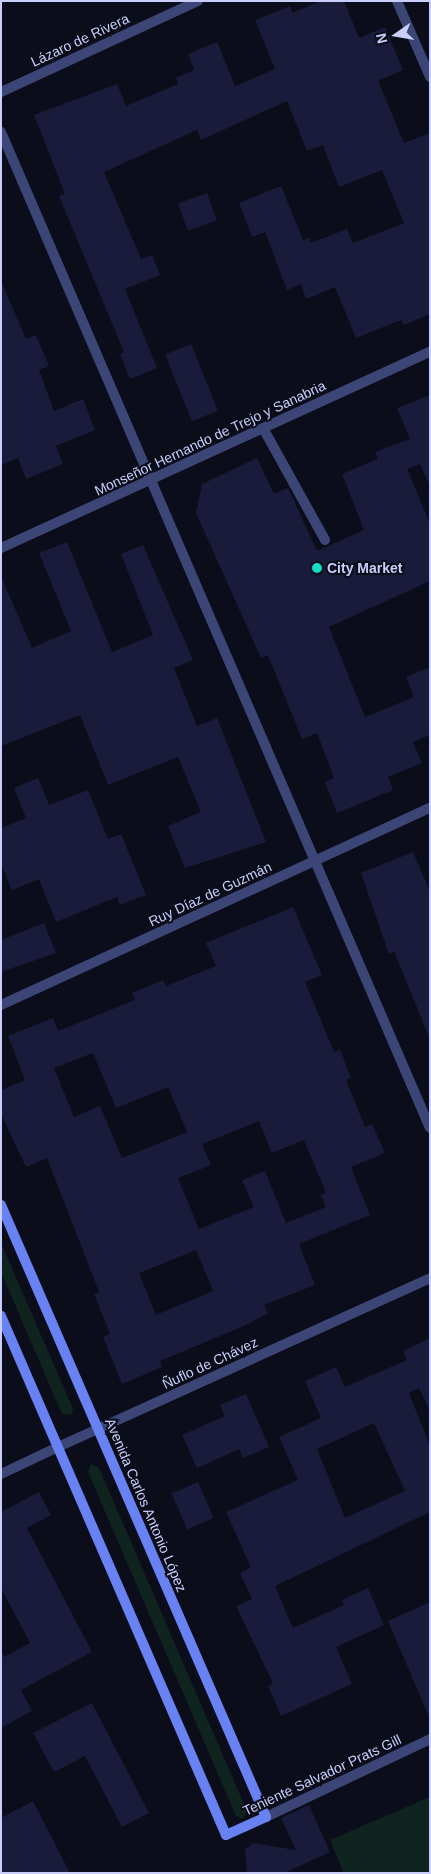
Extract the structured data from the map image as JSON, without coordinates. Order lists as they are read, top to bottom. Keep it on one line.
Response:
{"streets":{"main road":["Avenida Carlos Antonio López","Teniente Salvador Prats Gill"],"street":["Lázaro de Rivera","Monseñor Hernando de Trejo y Sanabria","Ruy Díaz de Guzmán","Ñuflo de Chávez"]},"crossings":[["Ñuflo de Chávez","Avenida Carlos Antonio López"],["Ñuflo de Chávez","Teniente Salvador Prats Gill"],["Avenida Carlos Antonio López","Teniente Salvador Prats Gill"]],"places":["City Market"],"north":"left"}
